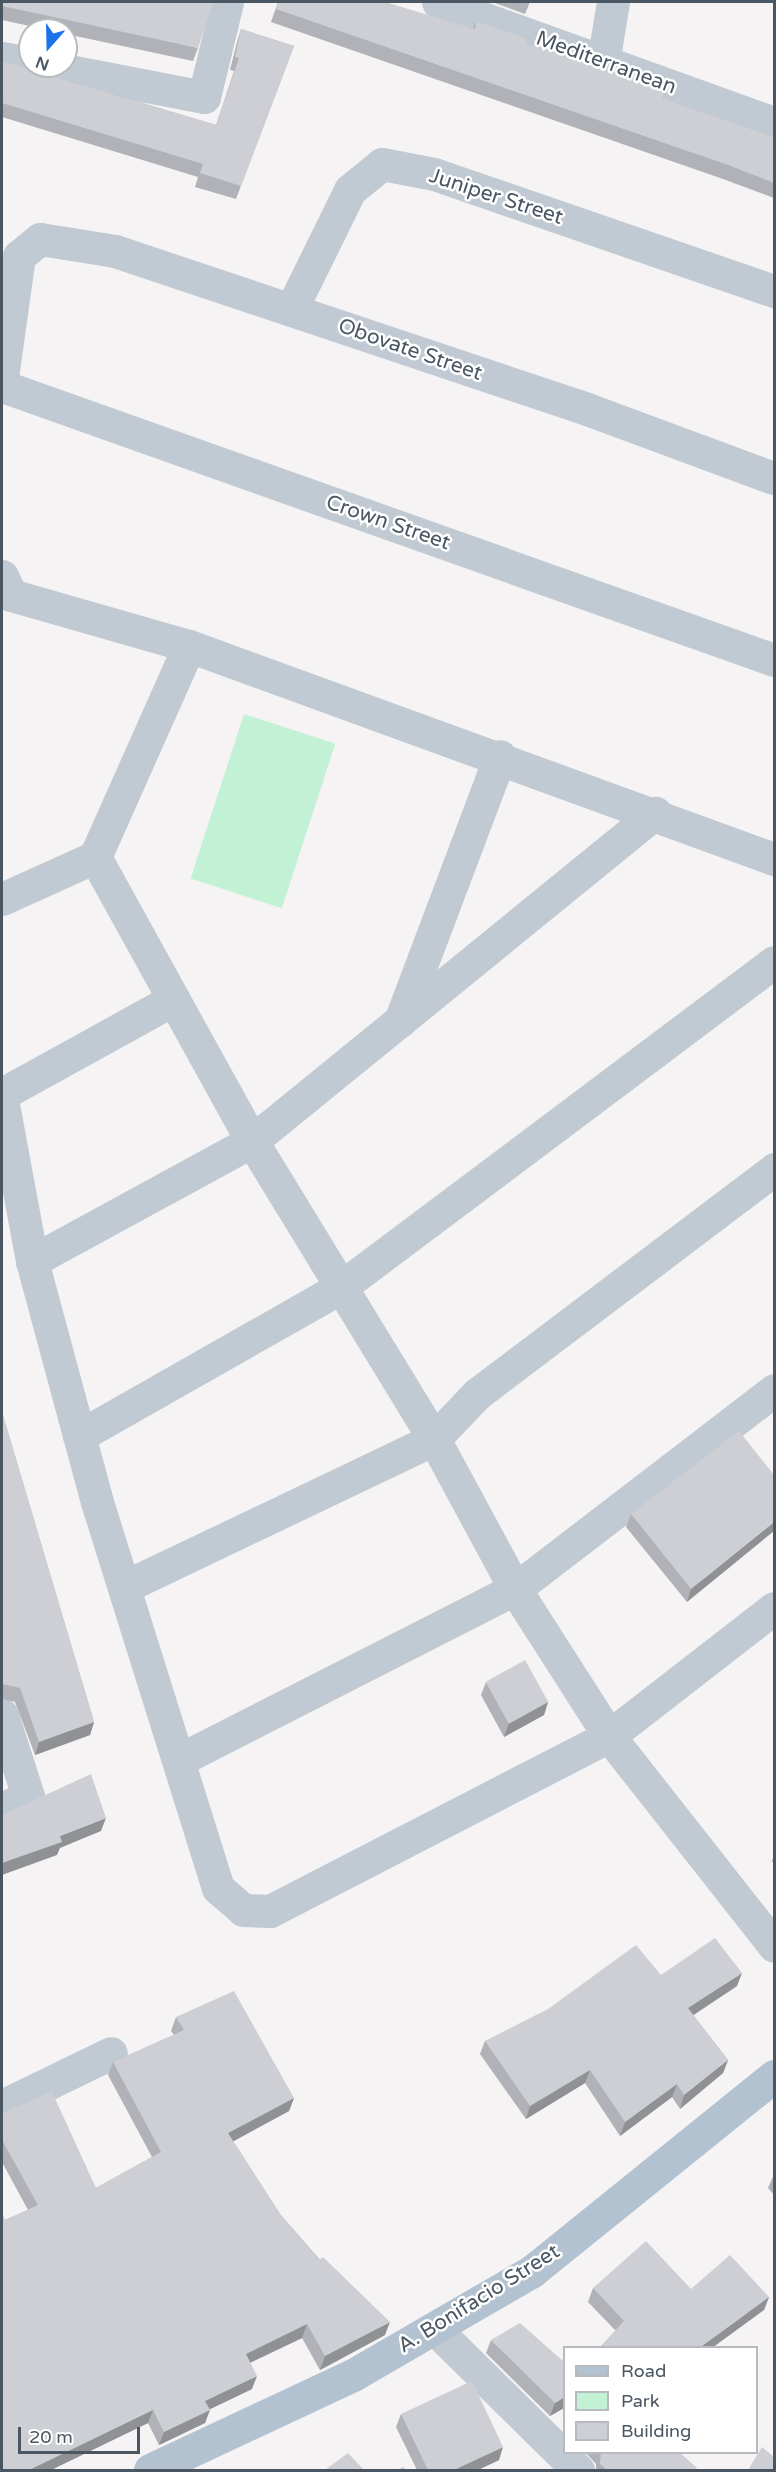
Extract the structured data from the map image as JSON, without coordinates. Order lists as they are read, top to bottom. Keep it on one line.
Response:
{"streets":{"main road":["A. Bonifacio Street"],"street":["Mediterranean","Juniper Street","Obovate Street","Crown Street"]},"crossings":[["Juniper Street","Obovate Street"]],"legend":["Road","Park","Building"],"scale_bar":"20 m","north":"bottom"}
